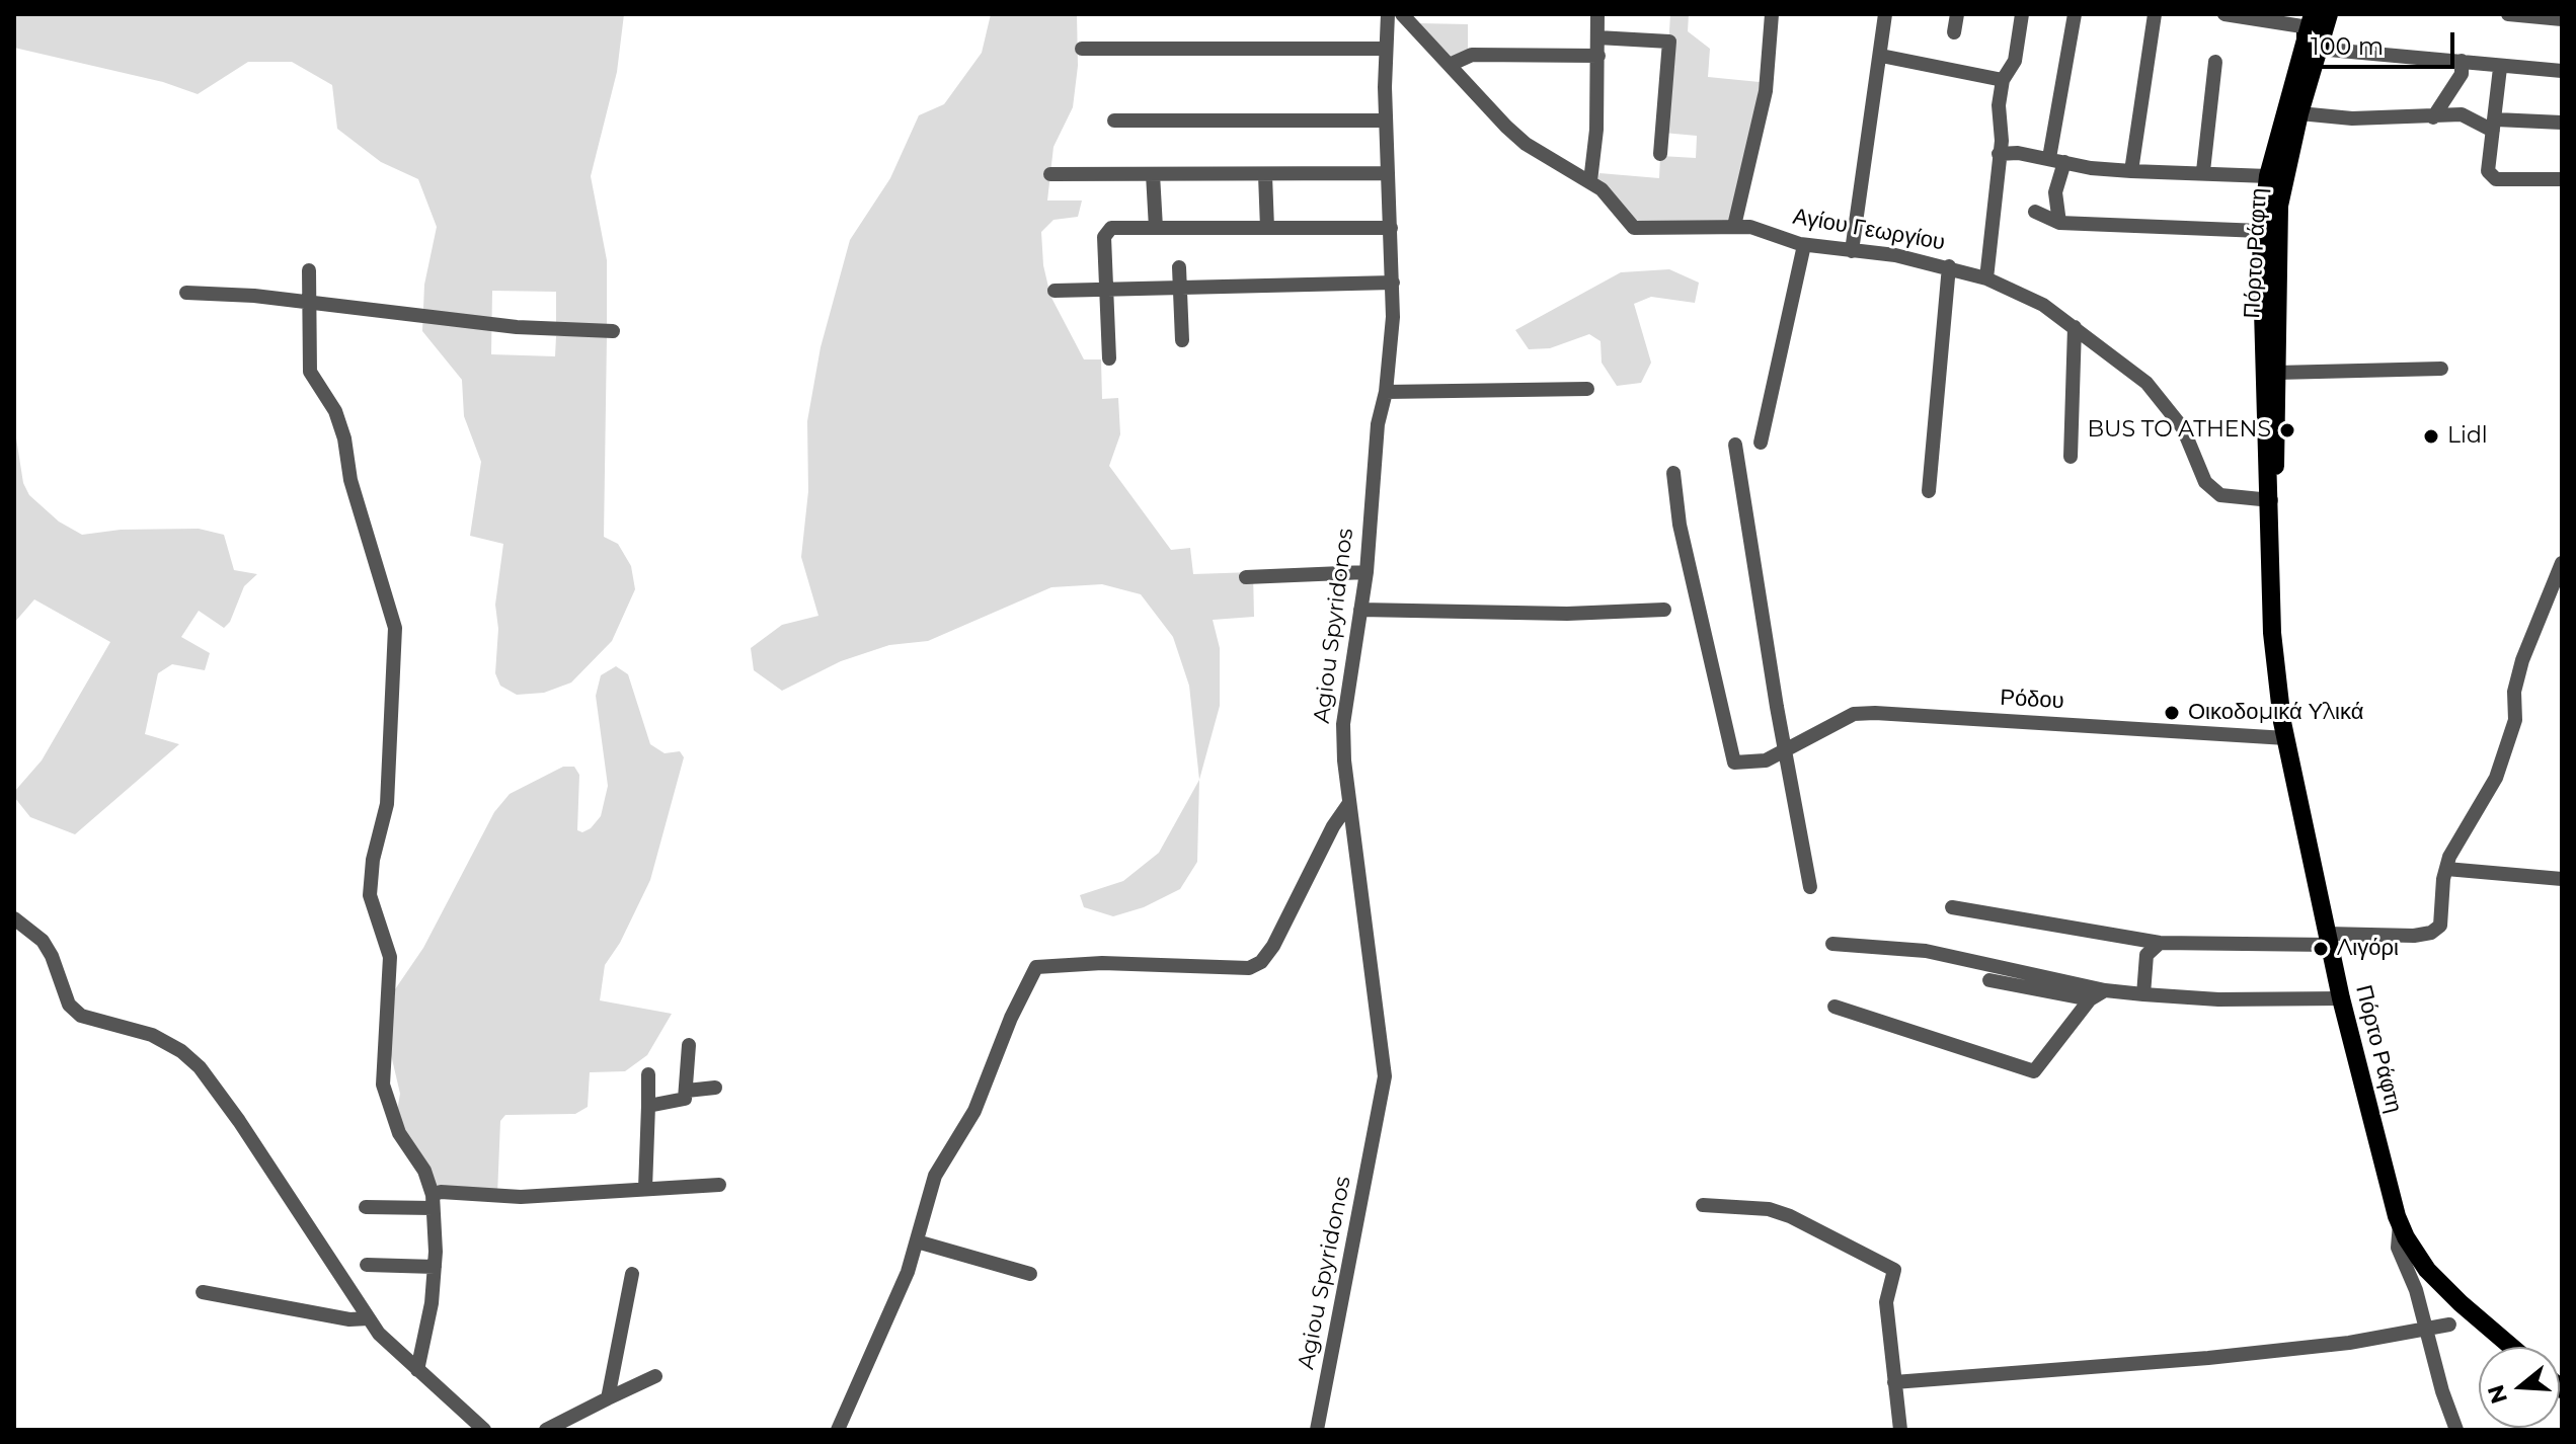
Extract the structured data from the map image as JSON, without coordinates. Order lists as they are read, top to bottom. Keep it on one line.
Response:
{"streets":{"main road":["Πόρτο Ράφτη"],"street":["Αγίου Γεωργίου","Agiou Spyridonos","Ρόδου"]},"crossings":[["Αγίου Γεωργίου","Πόρτο Ράφτη"],["Αγίου Γεωργίου","Agiou Spyridonos"],["Πόρτο Ράφτη","Ρόδου"]],"places":["BUS TO ATHENS","Lidl","Οικοδομικά Υλικά","Λιγόρι"],"scale_bar":"100 m","north":"left"}
